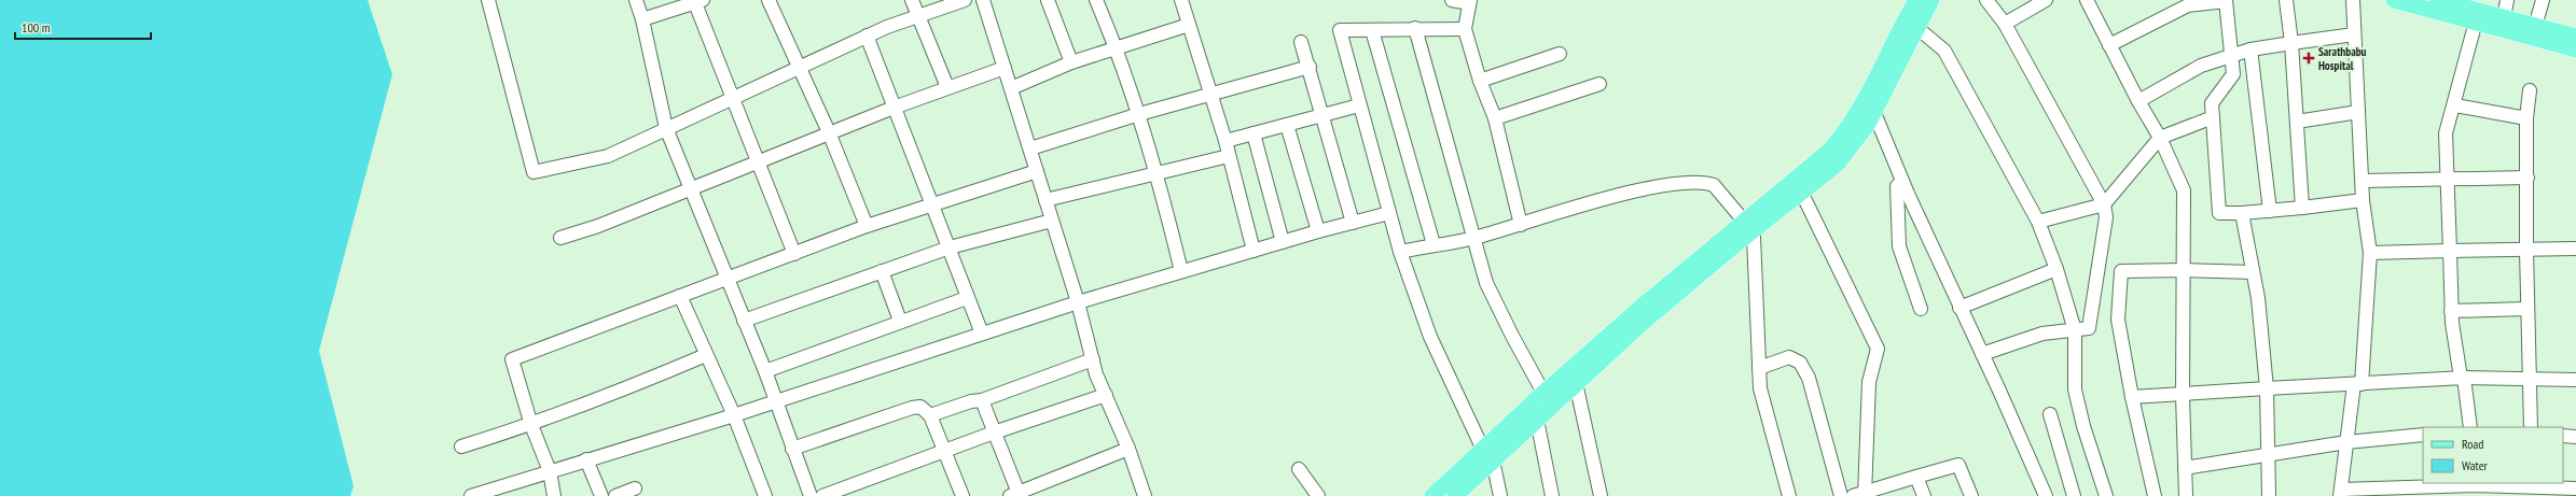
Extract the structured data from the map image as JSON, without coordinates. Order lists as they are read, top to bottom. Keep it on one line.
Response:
{"places":{"health":["Sarathbabu Hospital"]},"legend":["Road","Water"],"scale_bar":"100 m"}
